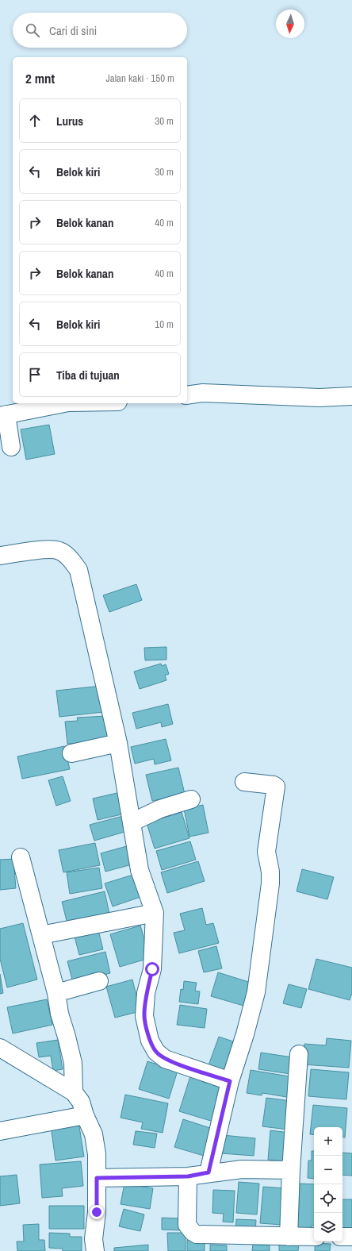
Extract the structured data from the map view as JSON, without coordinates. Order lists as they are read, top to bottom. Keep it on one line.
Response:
{"north":"bottom","page":{"search":"Cari di sini","heading":["2 mnt","Jalan kaki · 150 m"],"list":[["Lurus","30 m"],["Belok kiri","30 m"],["Belok kanan","40 m"],["Belok kanan","40 m"],["Belok kiri","10 m"],"Tiba di tujuan"],"map_buttons":["+","−"]}}
